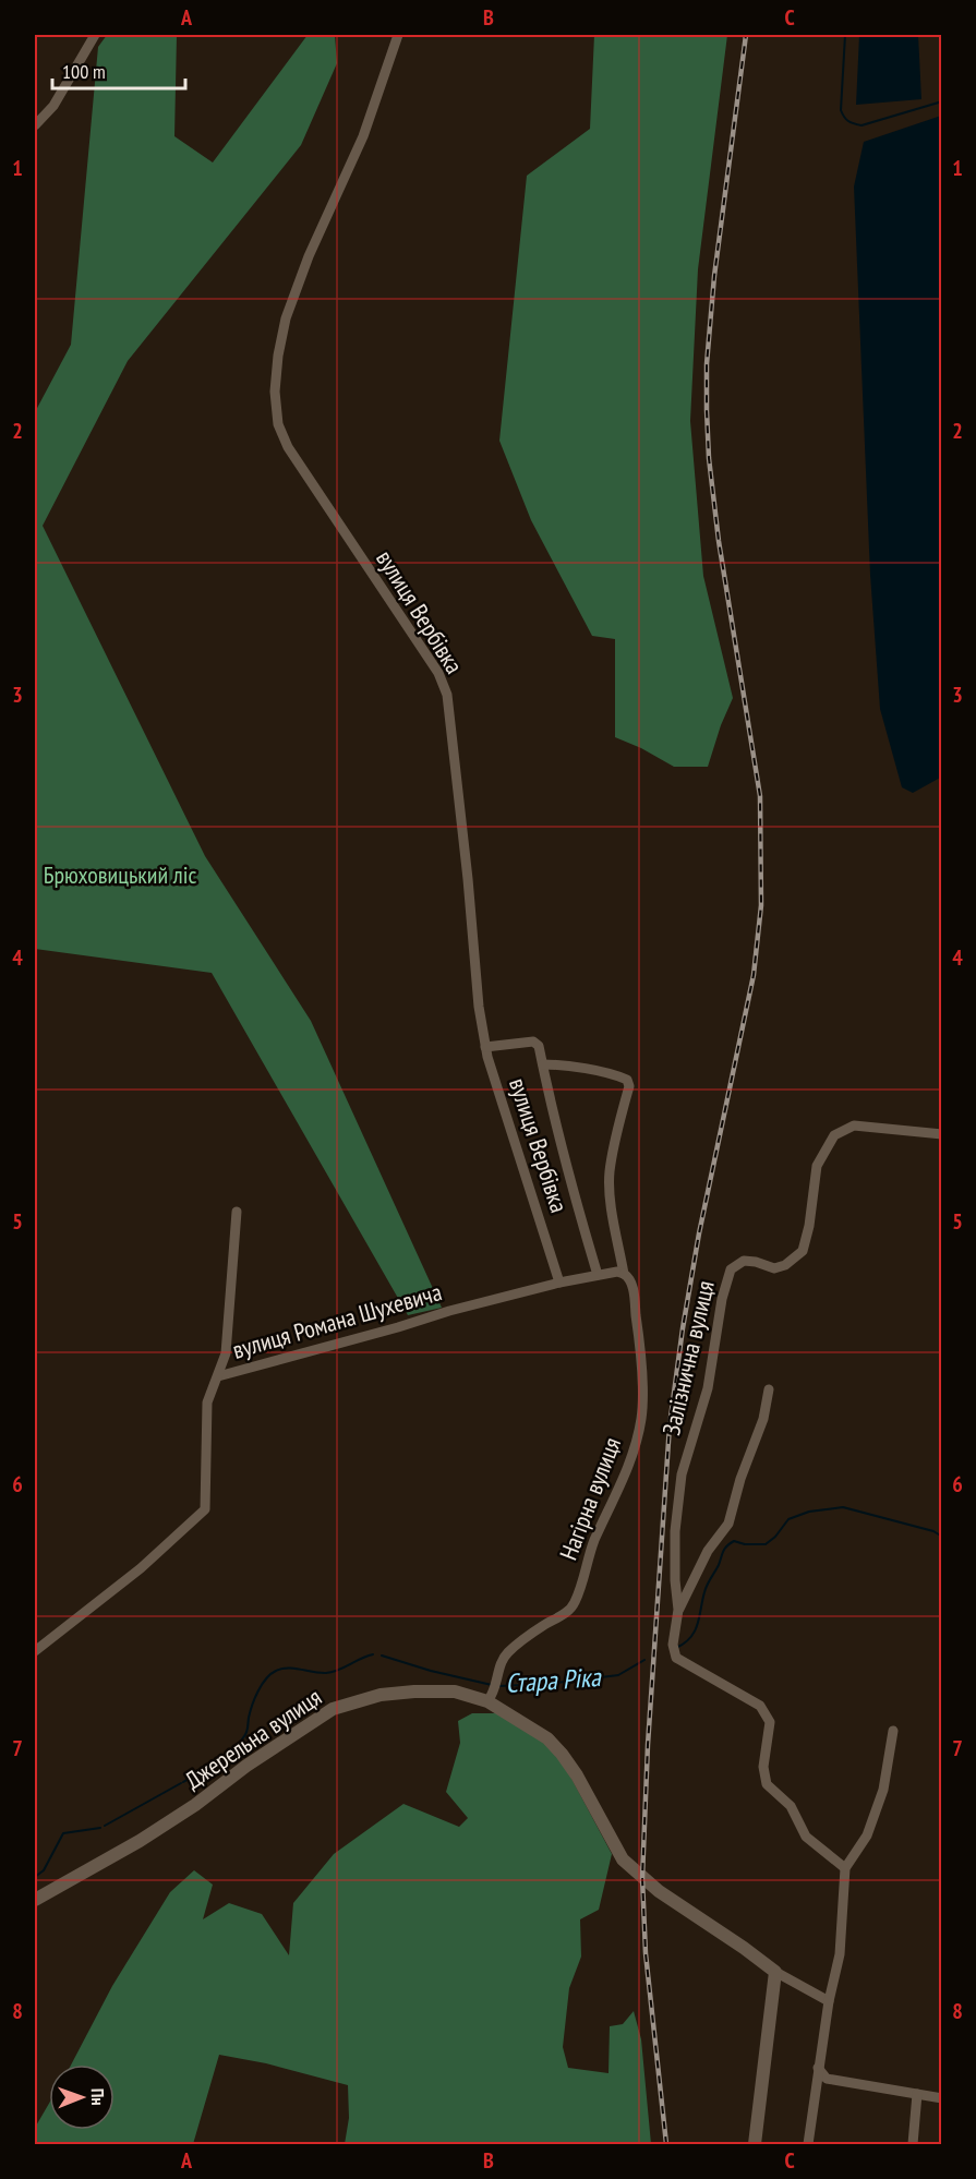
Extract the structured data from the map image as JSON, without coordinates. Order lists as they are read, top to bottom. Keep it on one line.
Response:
{"streets":{"street":["вулиця Вербівка","вулиця Романа Шухевича","Залізнична вулиця","Нагірна вулиця","Джерельна вулиця"]},"crossings":[["вулиця Вербівка","вулиця Романа Шухевича"],["вулиця Романа Шухевича","Нагірна вулиця"],["Нагірна вулиця","Джерельна вулиця"]],"water":["Стара Ріка"],"parks":["Брюховицький ліс"],"scale_bar":"100 m","north":"right","grid":{"columns":["A","B","C"],"rows":["1","2","3","4","5","6","7","8"]}}
